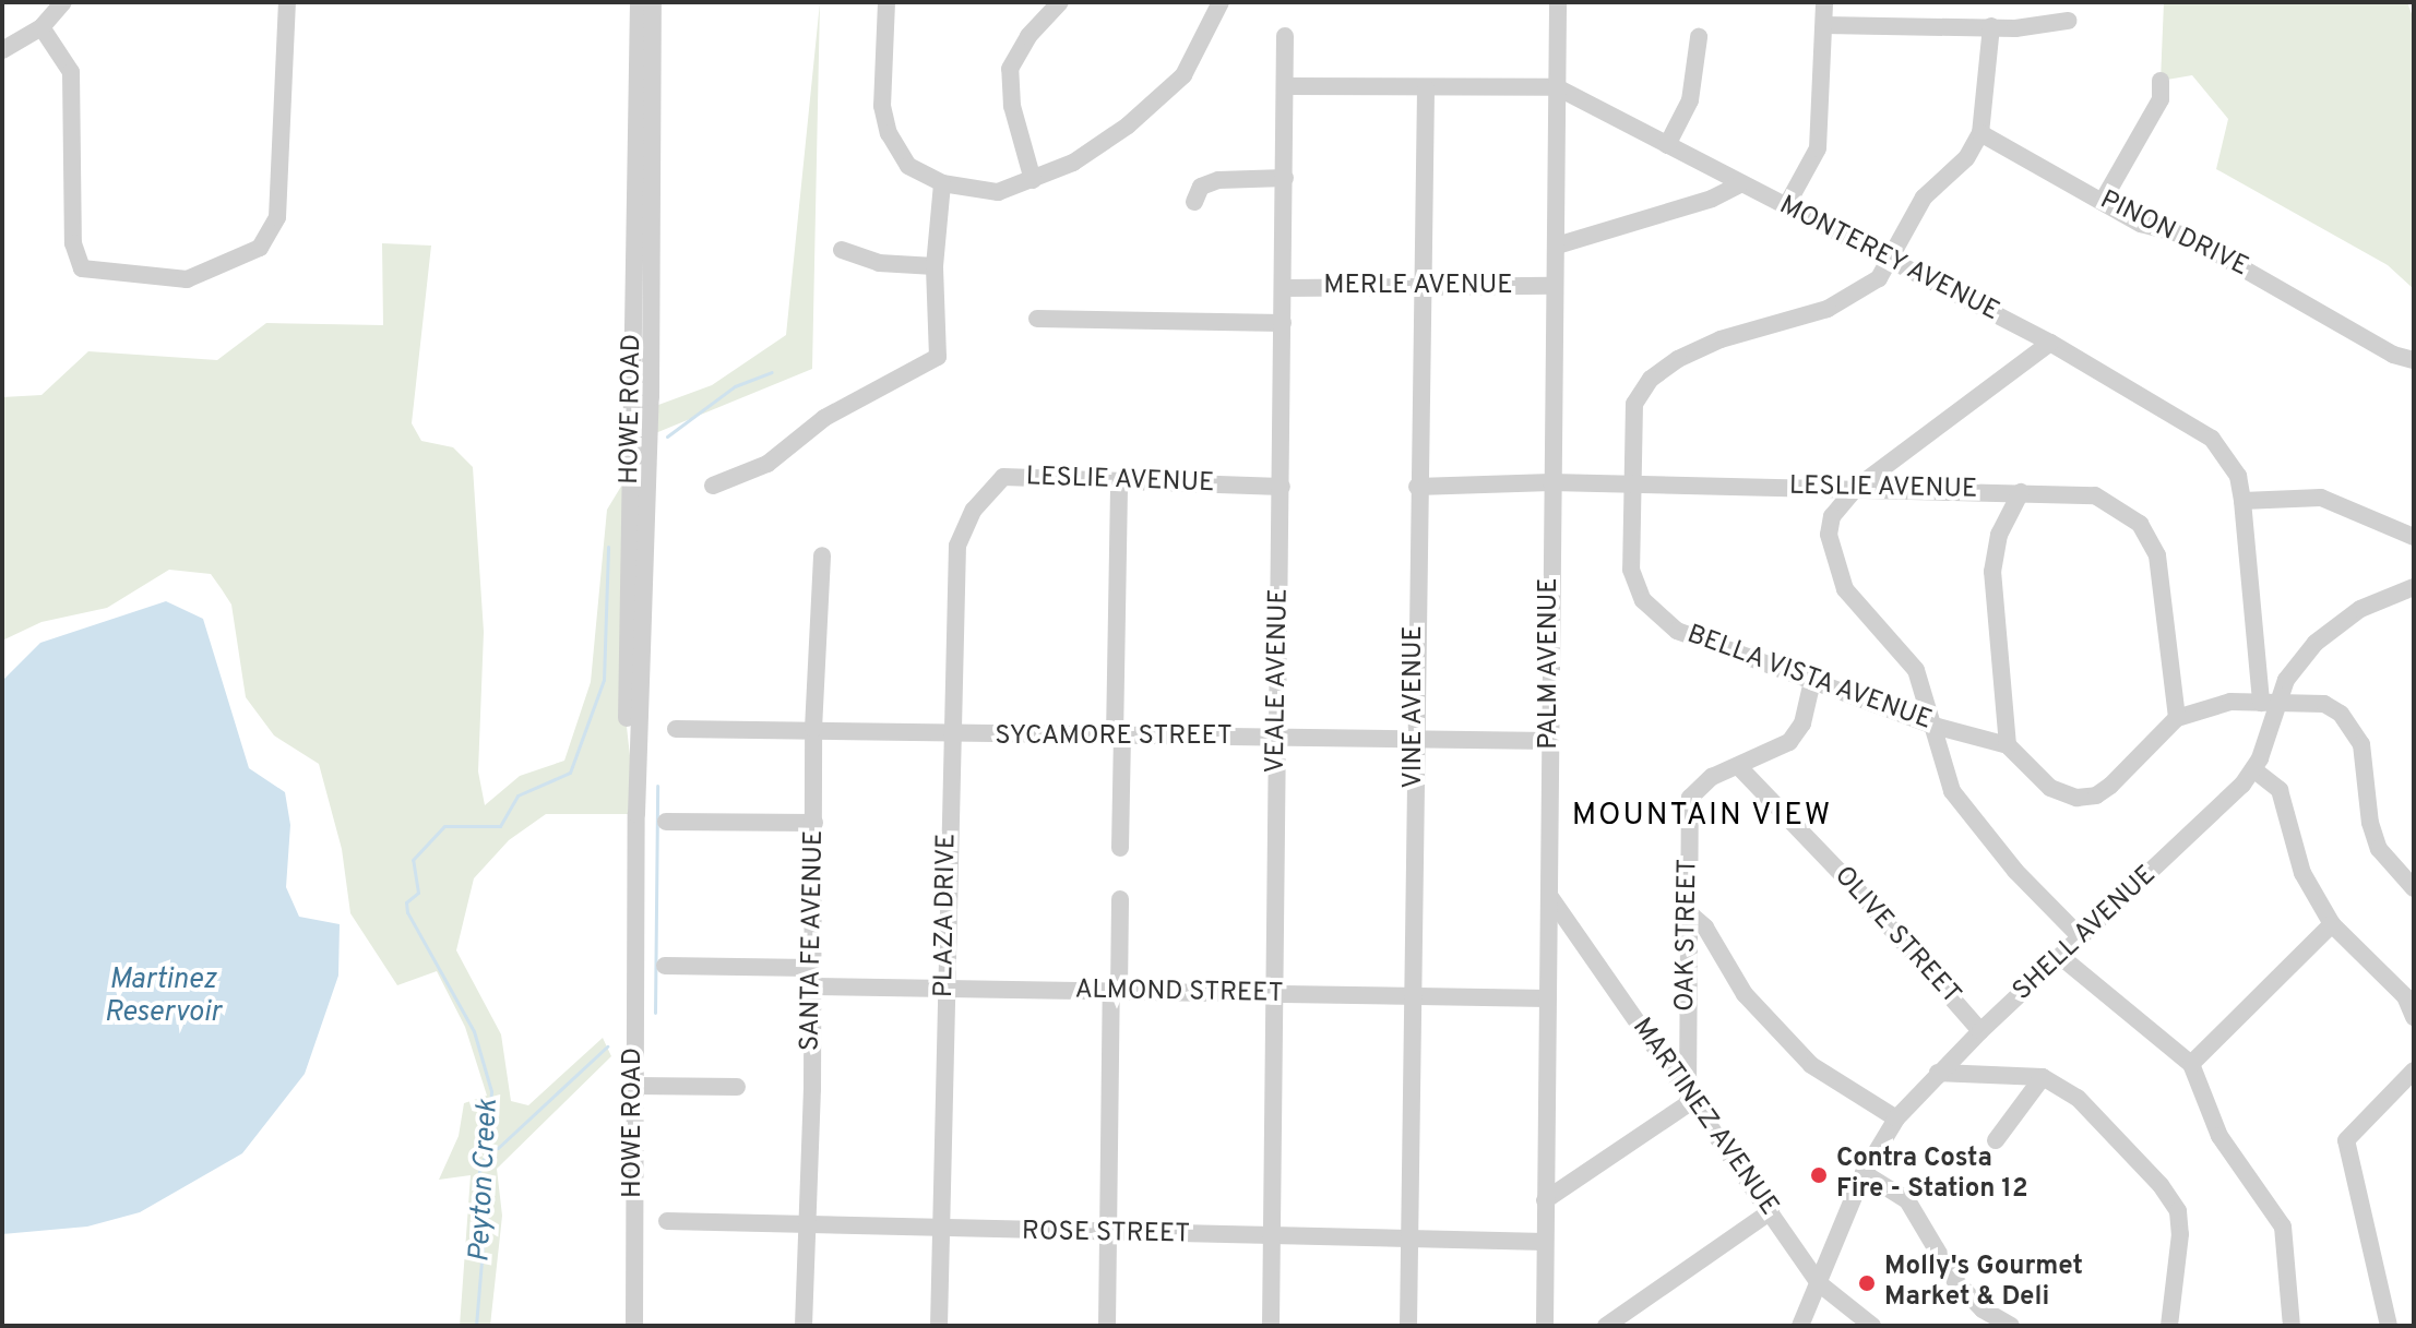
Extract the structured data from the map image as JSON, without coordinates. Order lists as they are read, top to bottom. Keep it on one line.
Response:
{"streets":{"street":["PINON DRIVE","MONTEREY AVENUE","MERLE AVENUE","HOWE ROAD","LESLIE AVENUE","PALM AVENUE","BELLA VISTA AVENUE","VEALE AVENUE","VINE AVENUE","SYCAMORE STREET","PLAZA DRIVE","SHELL AVENUE","OAK STREET","OLIVE STREET","SANTA FE AVENUE","ALMOND STREET","MARTINEZ AVENUE","ROSE STREET"]},"crossings":[["PINON DRIVE","BELLA VISTA AVENUE"],["MONTEREY AVENUE","PALM AVENUE"],["MONTEREY AVENUE","BELLA VISTA AVENUE"],["MONTEREY AVENUE","VEALE AVENUE"],["MONTEREY AVENUE","VINE AVENUE"],["MONTEREY AVENUE","SHELL AVENUE"],["MERLE AVENUE","PALM AVENUE"],["MERLE AVENUE","VEALE AVENUE"],["MERLE AVENUE","VINE AVENUE"],["LESLIE AVENUE","PALM AVENUE"],["LESLIE AVENUE","BELLA VISTA AVENUE"],["LESLIE AVENUE","VEALE AVENUE"],["LESLIE AVENUE","VINE AVENUE"],["LESLIE AVENUE","PLAZA DRIVE"],["PALM AVENUE","SYCAMORE STREET"],["PALM AVENUE","ALMOND STREET"],["PALM AVENUE","MARTINEZ AVENUE"],["PALM AVENUE","ROSE STREET"],["BELLA VISTA AVENUE","OAK STREET"],["VEALE AVENUE","SYCAMORE STREET"],["VEALE AVENUE","ALMOND STREET"],["VEALE AVENUE","ROSE STREET"],["VINE AVENUE","SYCAMORE STREET"],["VINE AVENUE","ALMOND STREET"],["VINE AVENUE","ROSE STREET"],["SYCAMORE STREET","PLAZA DRIVE"],["SYCAMORE STREET","SANTA FE AVENUE"],["PLAZA DRIVE","ALMOND STREET"],["PLAZA DRIVE","ROSE STREET"],["SHELL AVENUE","OLIVE STREET"],["SHELL AVENUE","MARTINEZ AVENUE"],["OAK STREET","OLIVE STREET"],["OAK STREET","MARTINEZ AVENUE"],["SANTA FE AVENUE","ALMOND STREET"],["SANTA FE AVENUE","ROSE STREET"]],"districts":["MOUNTAIN VIEW"],"water":["Martinez Reservoir","Peyton Creek"],"places":["Contra Costa Fire - Station 12","Molly's Gourmet Market & Deli"]}
